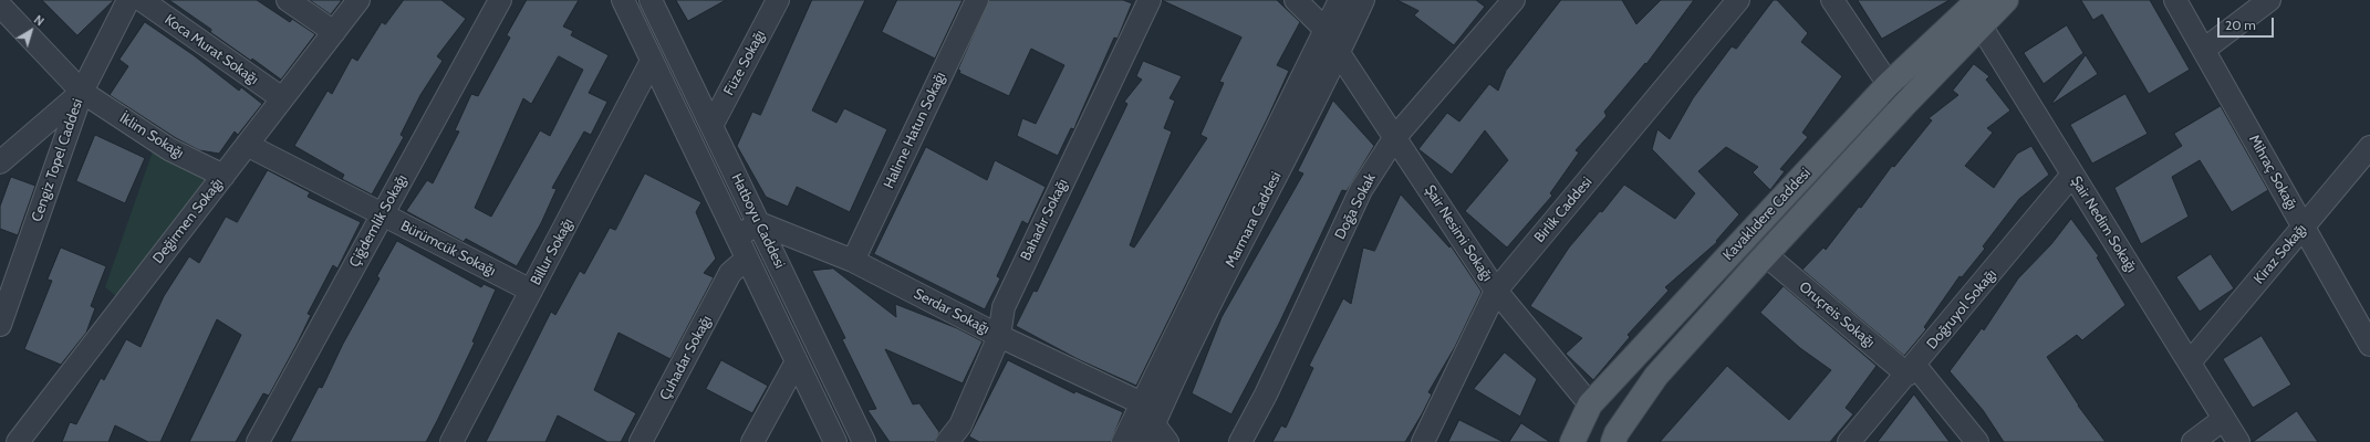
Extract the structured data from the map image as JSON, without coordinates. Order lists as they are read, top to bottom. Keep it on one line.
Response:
{"streets":{"main road":["Kavaklıdere Caddesi"],"street":["Koca Murat Sokağı","Füze Sokağı","Halime Hatun Sokağı","İklim Sokağı","Cengiz Topel Caddesi","Mihraç Sokağı","Doğa Sokak","Birlik Caddesi","Bahadır Sokağı","Marmara Caddesi","Değirmen Sokağı","Çiğdemlik Sokağı","Hatboyu Caddesi","Şair Nedim Sokağı","Şair Nesimi Sokağı","Bürümcük Sokağı","Billur Sokağı","Kiraz Sokağı","Doğruyol Sokağı","Serdar Sokağı","Oruçreis Sokağı","Çuhadar Sokağı"]},"crossings":[["Koca Murat Sokağı","Değirmen Sokağı"],["Füze Sokağı","Hatboyu Caddesi"],["Halime Hatun Sokağı","Serdar Sokağı"],["İklim Sokağı","Cengiz Topel Caddesi"],["İklim Sokağı","Değirmen Sokağı"],["Mihraç Sokağı","Kiraz Sokağı"],["Doğa Sokak","Şair Nesimi Sokağı"],["Birlik Caddesi","Şair Nesimi Sokağı"],["Kavaklıdere Caddesi","Şair Nedim Sokağı"],["Kavaklıdere Caddesi","Şair Nesimi Sokağı"],["Kavaklıdere Caddesi","Oruçreis Sokağı"],["Bahadır Sokağı","Serdar Sokağı"],["Marmara Caddesi","Şair Nesimi Sokağı"],["Marmara Caddesi","Serdar Sokağı"],["Değirmen Sokağı","Bürümcük Sokağı"],["Çiğdemlik Sokağı","Bürümcük Sokağı"],["Hatboyu Caddesi","Billur Sokağı"],["Hatboyu Caddesi","Serdar Sokağı"],["Hatboyu Caddesi","Çuhadar Sokağı"],["Şair Nedim Sokağı","Kiraz Sokağı"],["Şair Nedim Sokağı","Doğruyol Sokağı"],["Bürümcük Sokağı","Billur Sokağı"],["Doğruyol Sokağı","Oruçreis Sokağı"]],"scale_bar":"20 m","north":"top right"}
